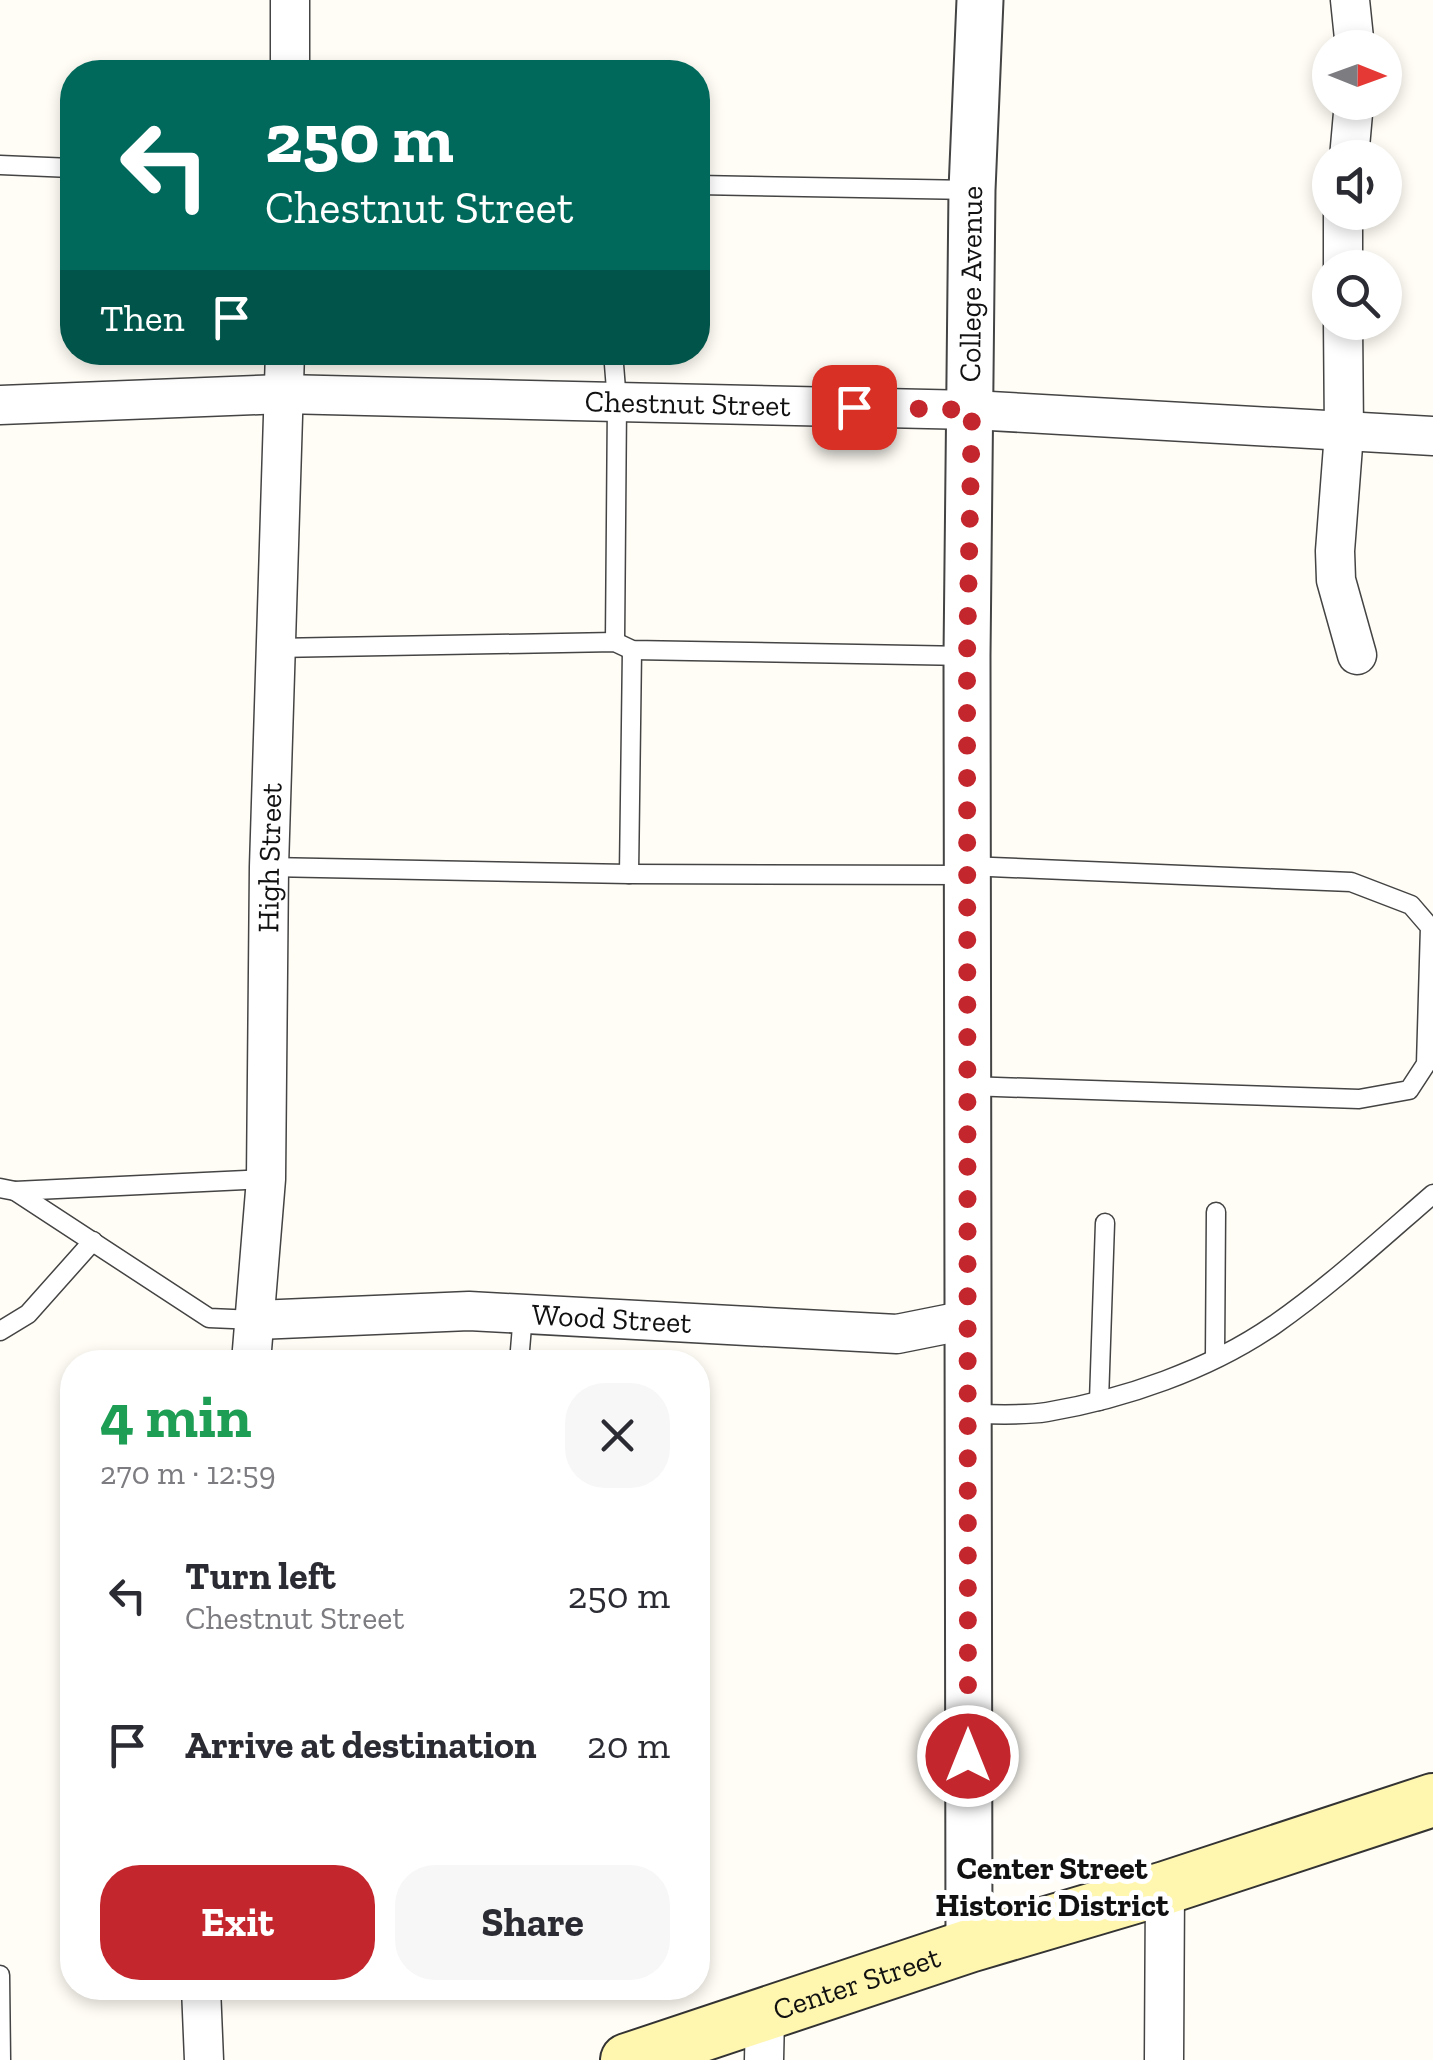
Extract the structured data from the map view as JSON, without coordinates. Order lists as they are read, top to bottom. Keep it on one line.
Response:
{"streets":{"main road":["Center Street"],"street":["College Avenue","Chestnut Street","High Street","Wood Street"]},"crossings":[["College Avenue","Chestnut Street"],["College Avenue","Wood Street"],["College Avenue","Center Street"],["Chestnut Street","High Street"],["High Street","Wood Street"]],"districts":["Center Street Historic District"],"north":"right","page":{"turn":["250 m","Chestnut Street"],"then":"Then","heading":["4 min","270 m · 12:59"],"list":[{"name":"Turn left","note":"Chestnut Street","value":"250 m"},{"name":"Arrive at destination","value":"20 m"}],"buttons":["Exit","Share"]}}
